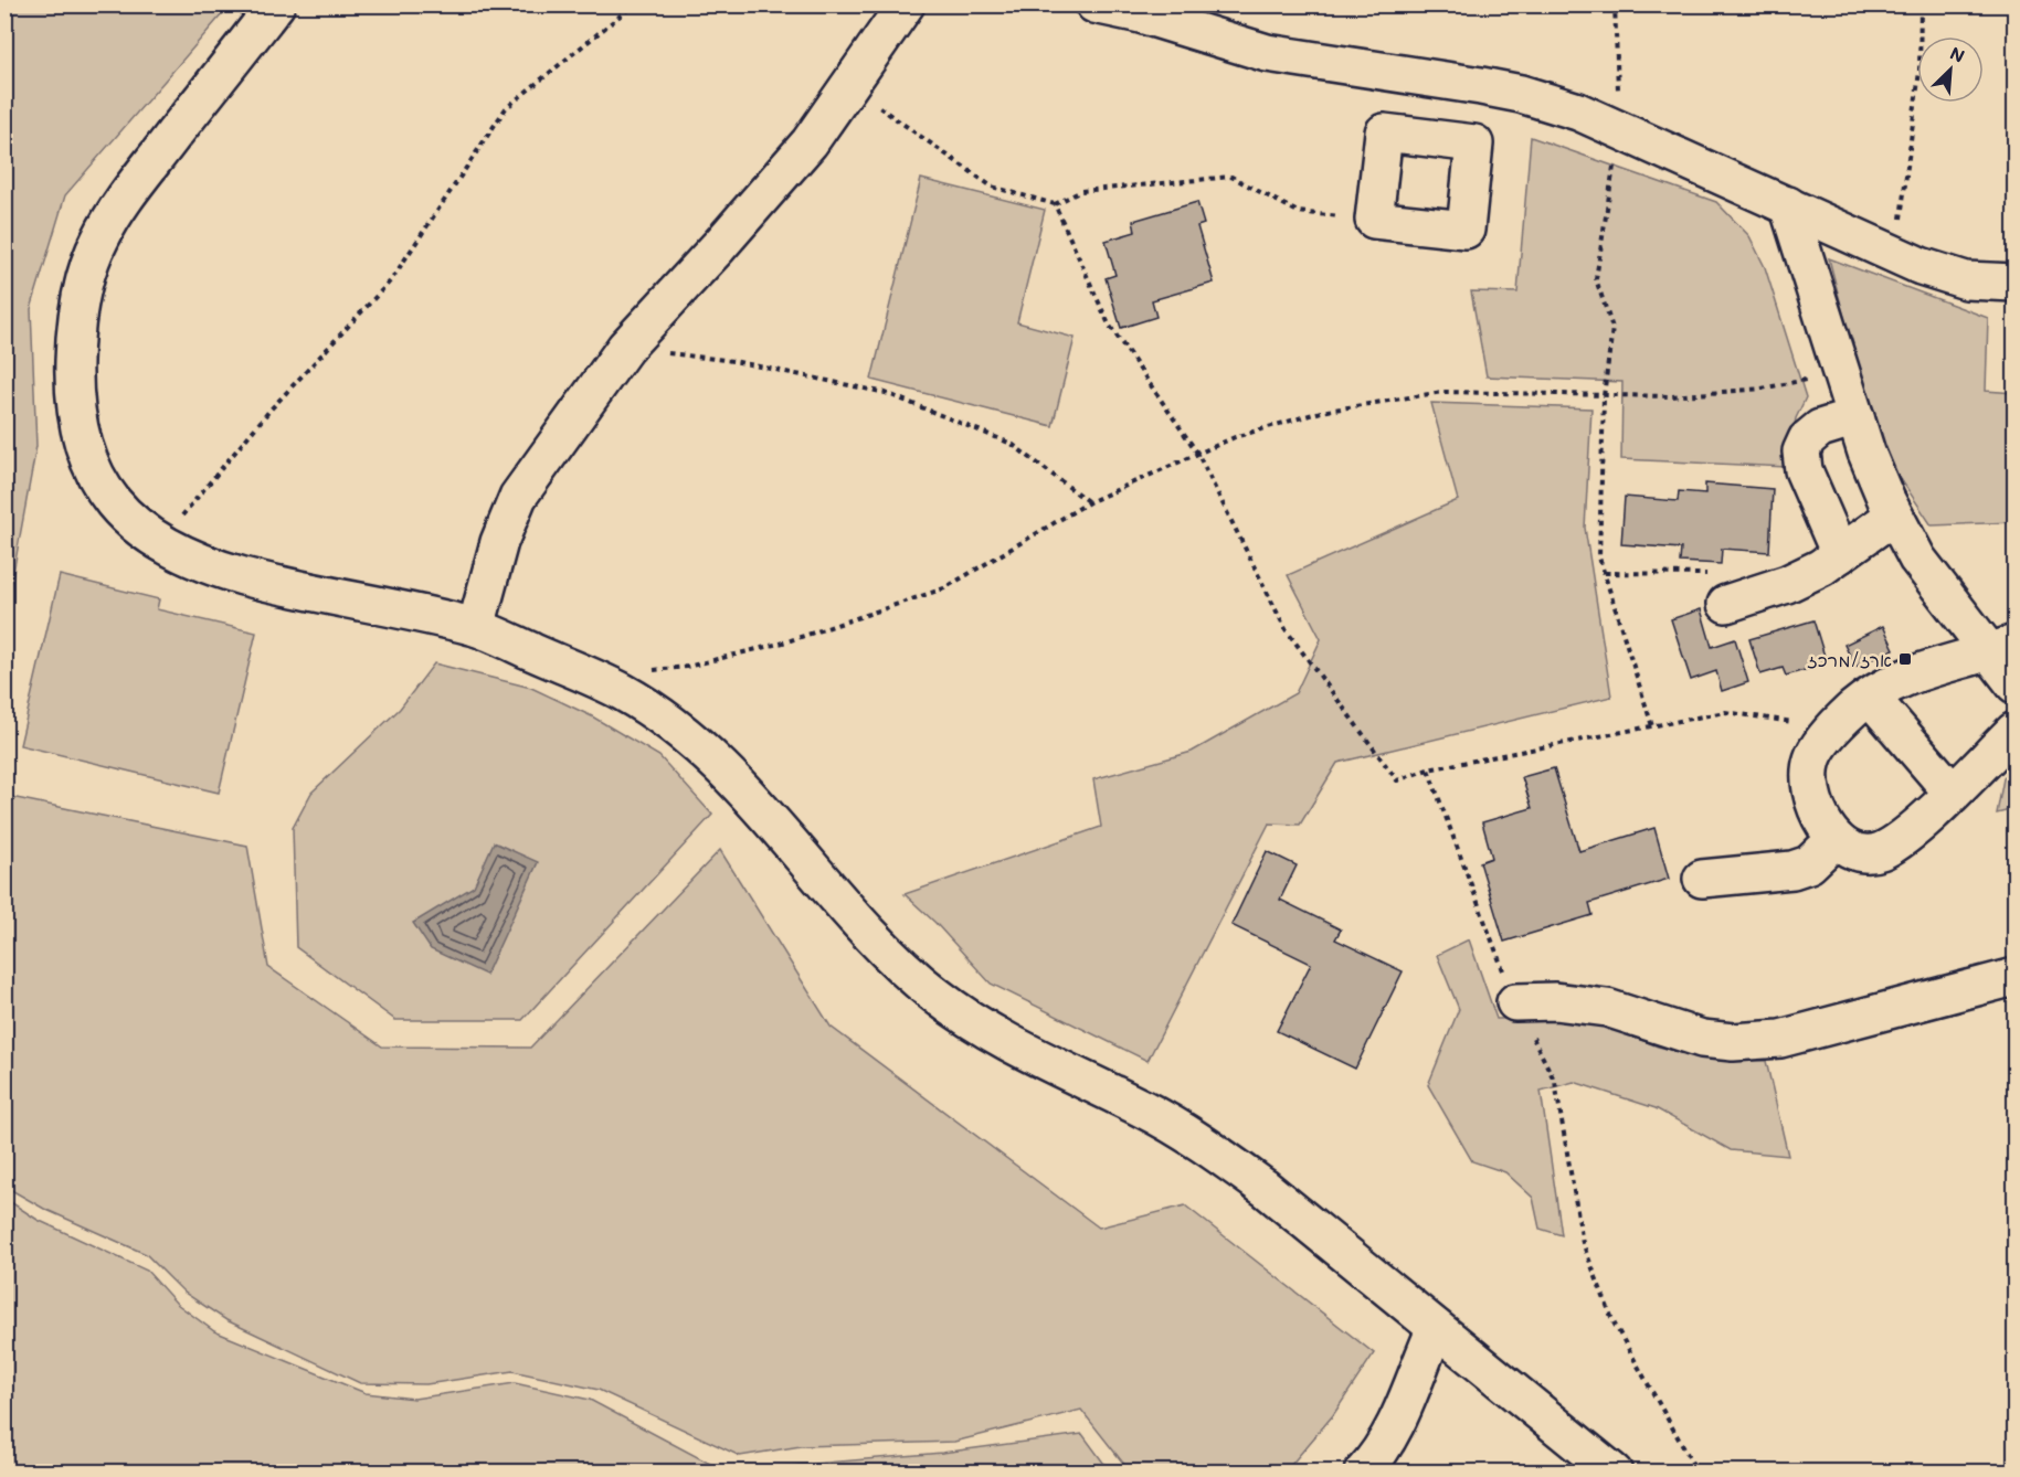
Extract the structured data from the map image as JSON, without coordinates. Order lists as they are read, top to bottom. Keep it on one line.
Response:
{"places":{"transit":["ארז/מרכז"]},"north":"top right"}
